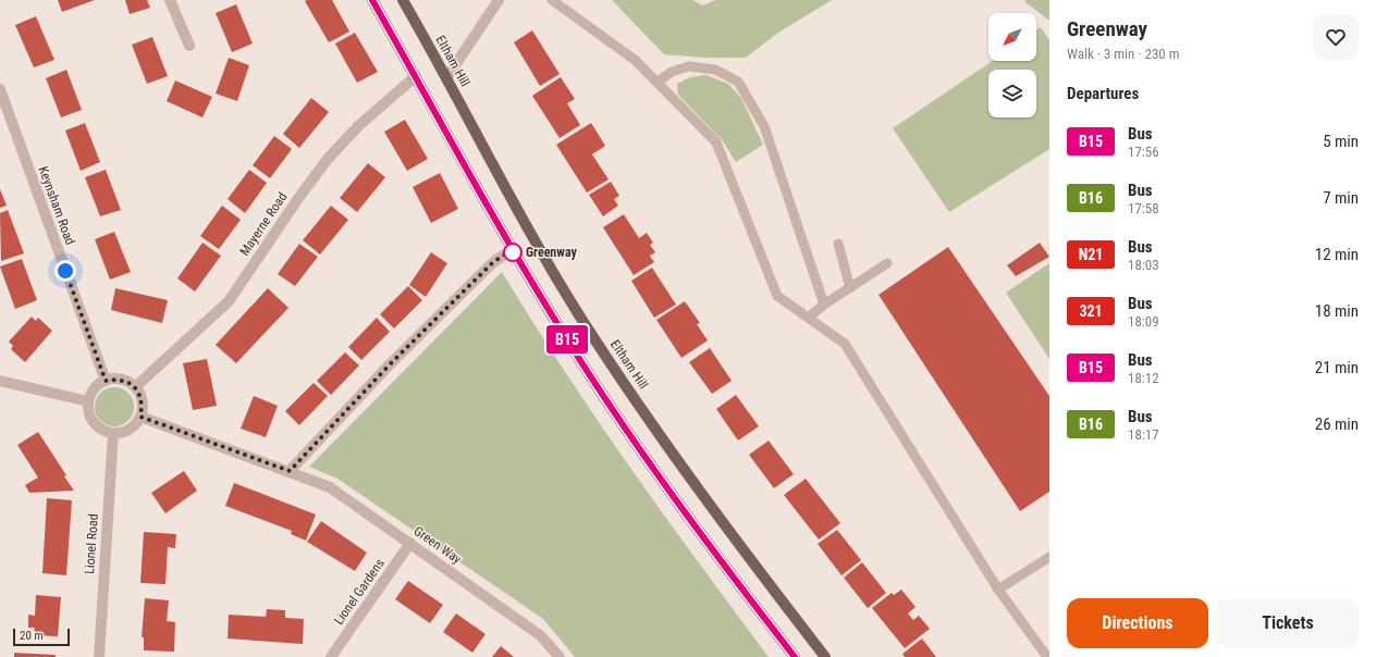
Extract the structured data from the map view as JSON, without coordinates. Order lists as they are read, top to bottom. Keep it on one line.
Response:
{"streets":{"main road":["Eltham Hill"],"street":["Keynsham Road","Mayerne Road","Lionel Road","Green Way","Lionel Gardens"]},"crossings":[["Keynsham Road","Mayerne Road"],["Keynsham Road","Lionel Road"],["Keynsham Road","Green Way"],["Mayerne Road","Lionel Road"],["Mayerne Road","Green Way"],["Lionel Road","Green Way"],["Green Way","Lionel Gardens"]],"places":["Greenway"],"lines":["bus line B15"],"scale_bar":"20 m","north":"bottom left","page":{"on_map":"B15","heading":[["Greenway","Walk · 3 min · 230 m"],"Departures"],"list":[{"mark":"B15","name":"Bus","note":"17:56","value":"5 min"},{"mark":"B16","name":"Bus","note":"17:58","value":"7 min"},{"mark":"N21","name":"Bus","note":"18:03","value":"12 min"},{"mark":"321","name":"Bus","note":"18:09","value":"18 min"},{"mark":"B15","name":"Bus","note":"18:12","value":"21 min"},{"mark":"B16","name":"Bus","note":"18:17","value":"26 min"}],"buttons":["Directions","Tickets"],"scale":"20 m"}}
